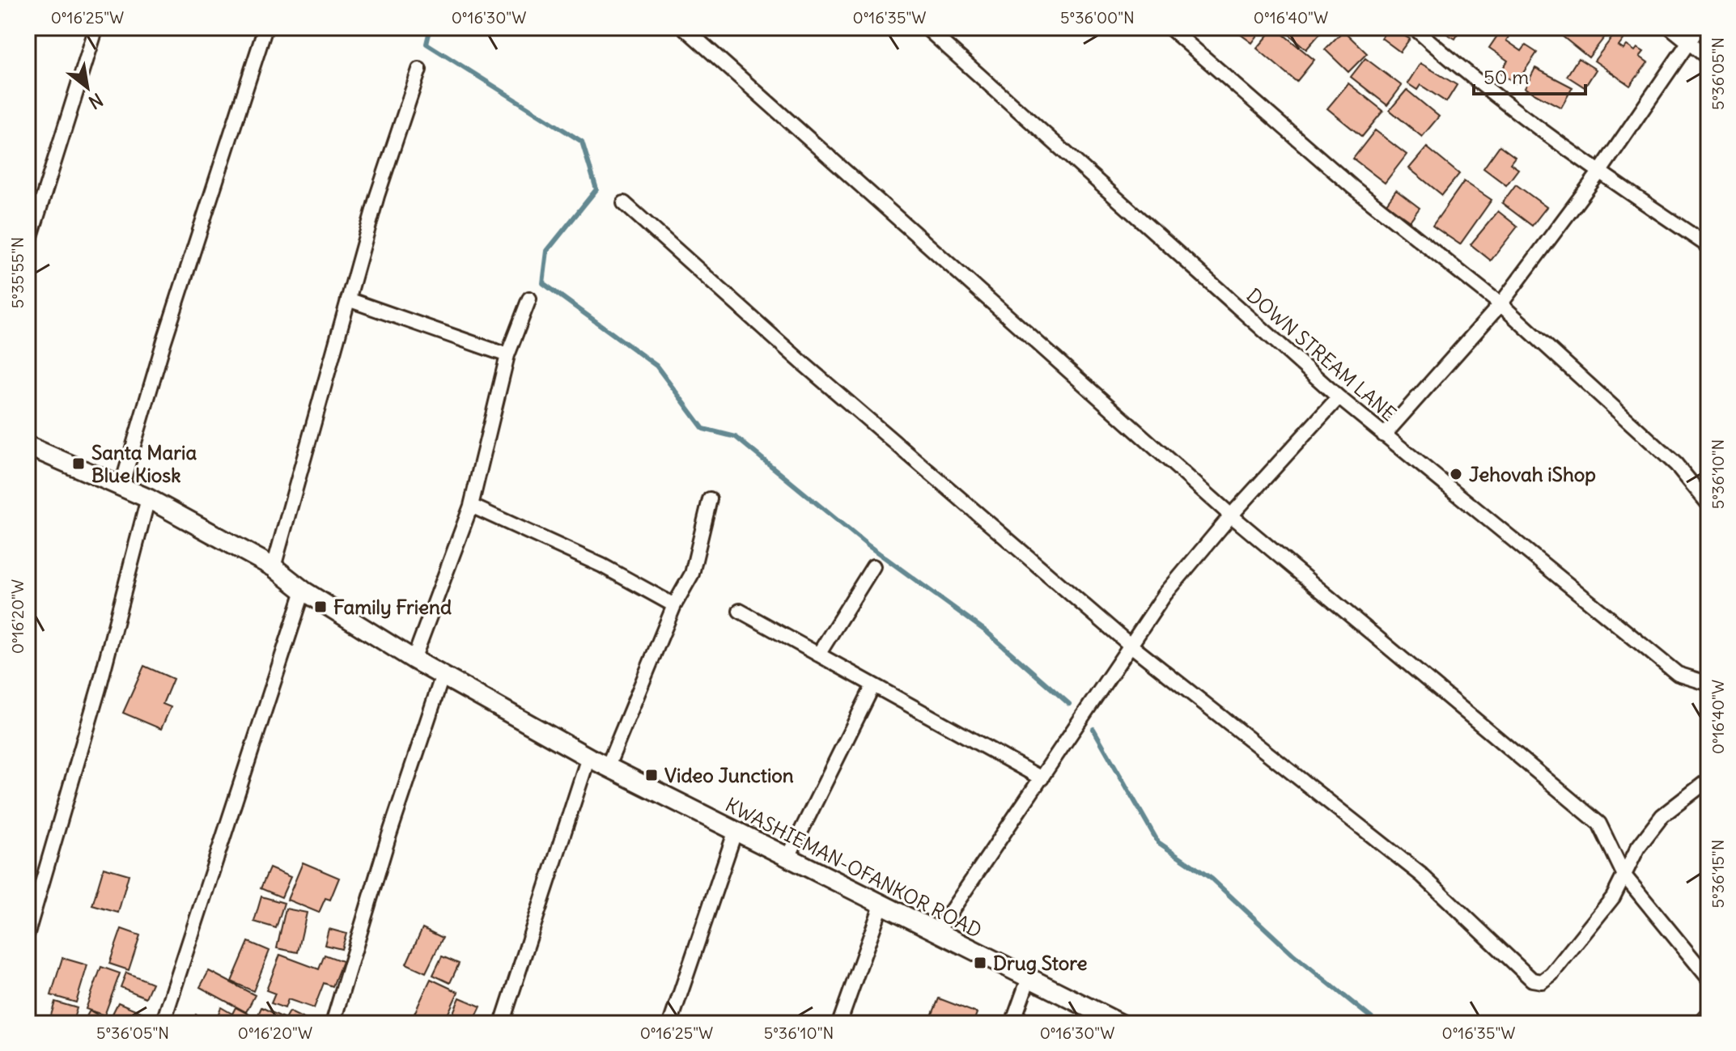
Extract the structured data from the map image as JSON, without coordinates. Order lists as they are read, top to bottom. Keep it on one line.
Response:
{"streets":{"main road":["KWASHIEMAN-OFANKOR ROAD"],"street":["DOWN STREAM LANE"]},"places":{"transit":["Santa Maria Blue Kiosk","Family Friend","Video Junction","Drug Store"],"other":["Jehovah iShop"]},"scale_bar":"50 m","north":"bottom right","coordinates":["0°16'25\"W","0°16'30\"W","0°16'35\"W","5°36'00\"N","0°16'40\"W","5°36'05\"N","5°35'55\"N","5°36'10\"N","0°16'20\"W","5°36'15\"N"]}
